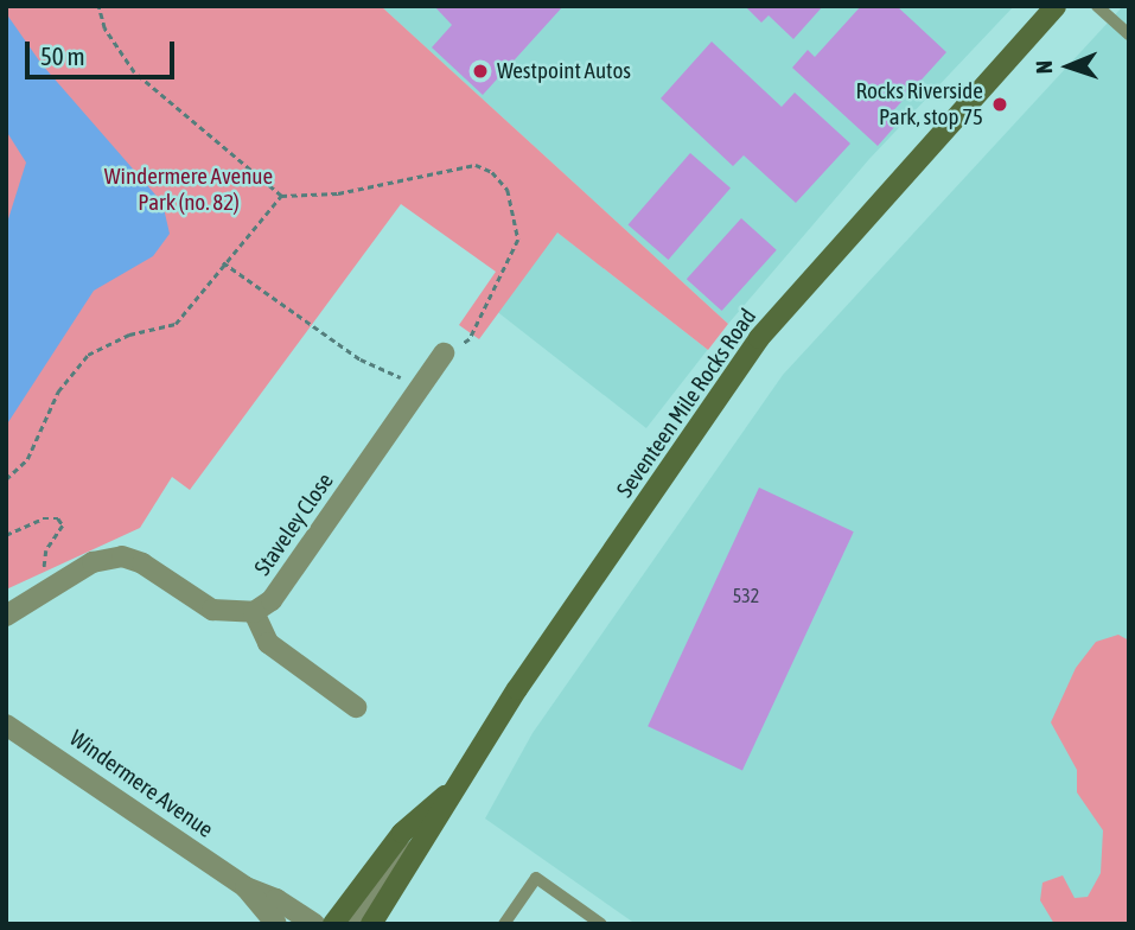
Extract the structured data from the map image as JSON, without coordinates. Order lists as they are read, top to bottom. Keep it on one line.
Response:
{"streets":{"main road":["Seventeen Mile Rocks Road"],"street":["Staveley Close","Windermere Avenue"]},"parks":["Windermere Avenue Park (no. 82)"],"places":["Westpoint Autos","Rocks Riverside Park, stop 75"],"house_numbers":["532"],"scale_bar":"50 m","north":"left"}
